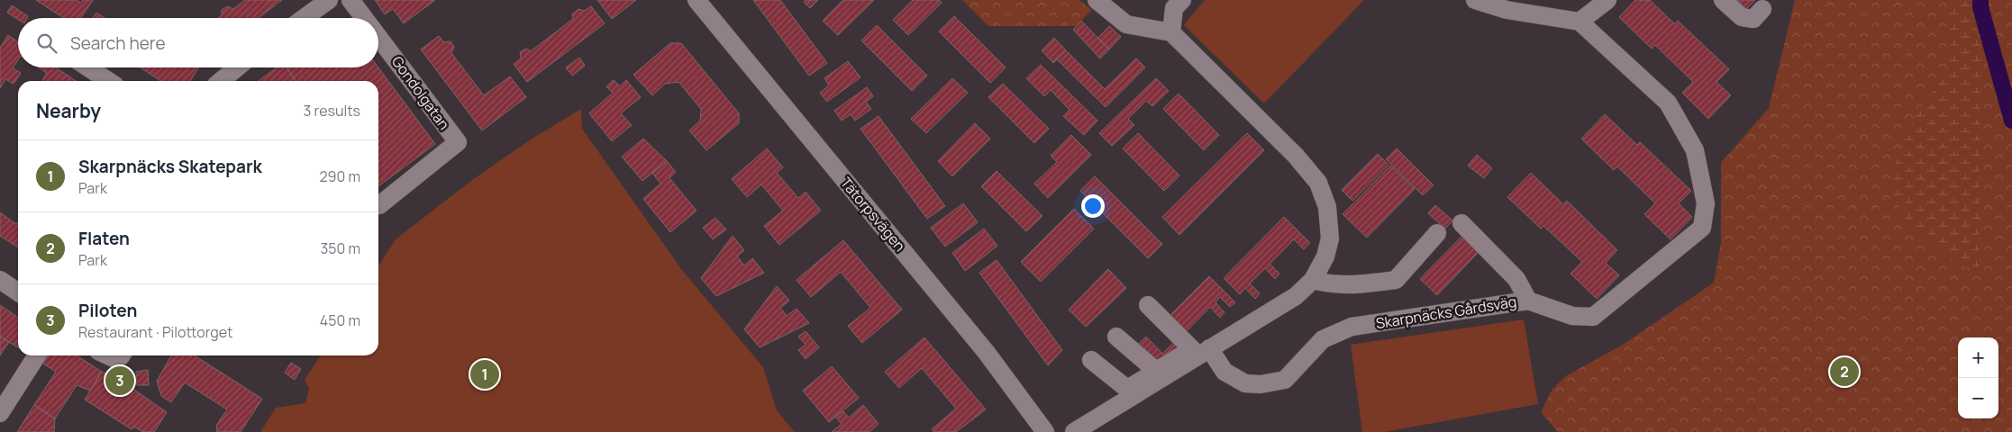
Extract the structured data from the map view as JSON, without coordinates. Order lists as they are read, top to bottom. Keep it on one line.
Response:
{"streets":{"street":["Gondolgatan","Tätorpsvägen","Skarpnäcks Gårdsväg"]},"page":{"search":"Search here","heading":["Nearby","3 results"],"list":[{"mark":"1","name":"Skarpnäcks Skatepark","note":"Park","value":"290 m"},{"mark":"2","name":"Flaten","note":"Park","value":"350 m"},{"mark":"3","name":"Piloten","note":"Restaurant · Pilottorget","value":"450 m"}],"map_buttons":["+","−"],"pins":["2","1","3"]}}
